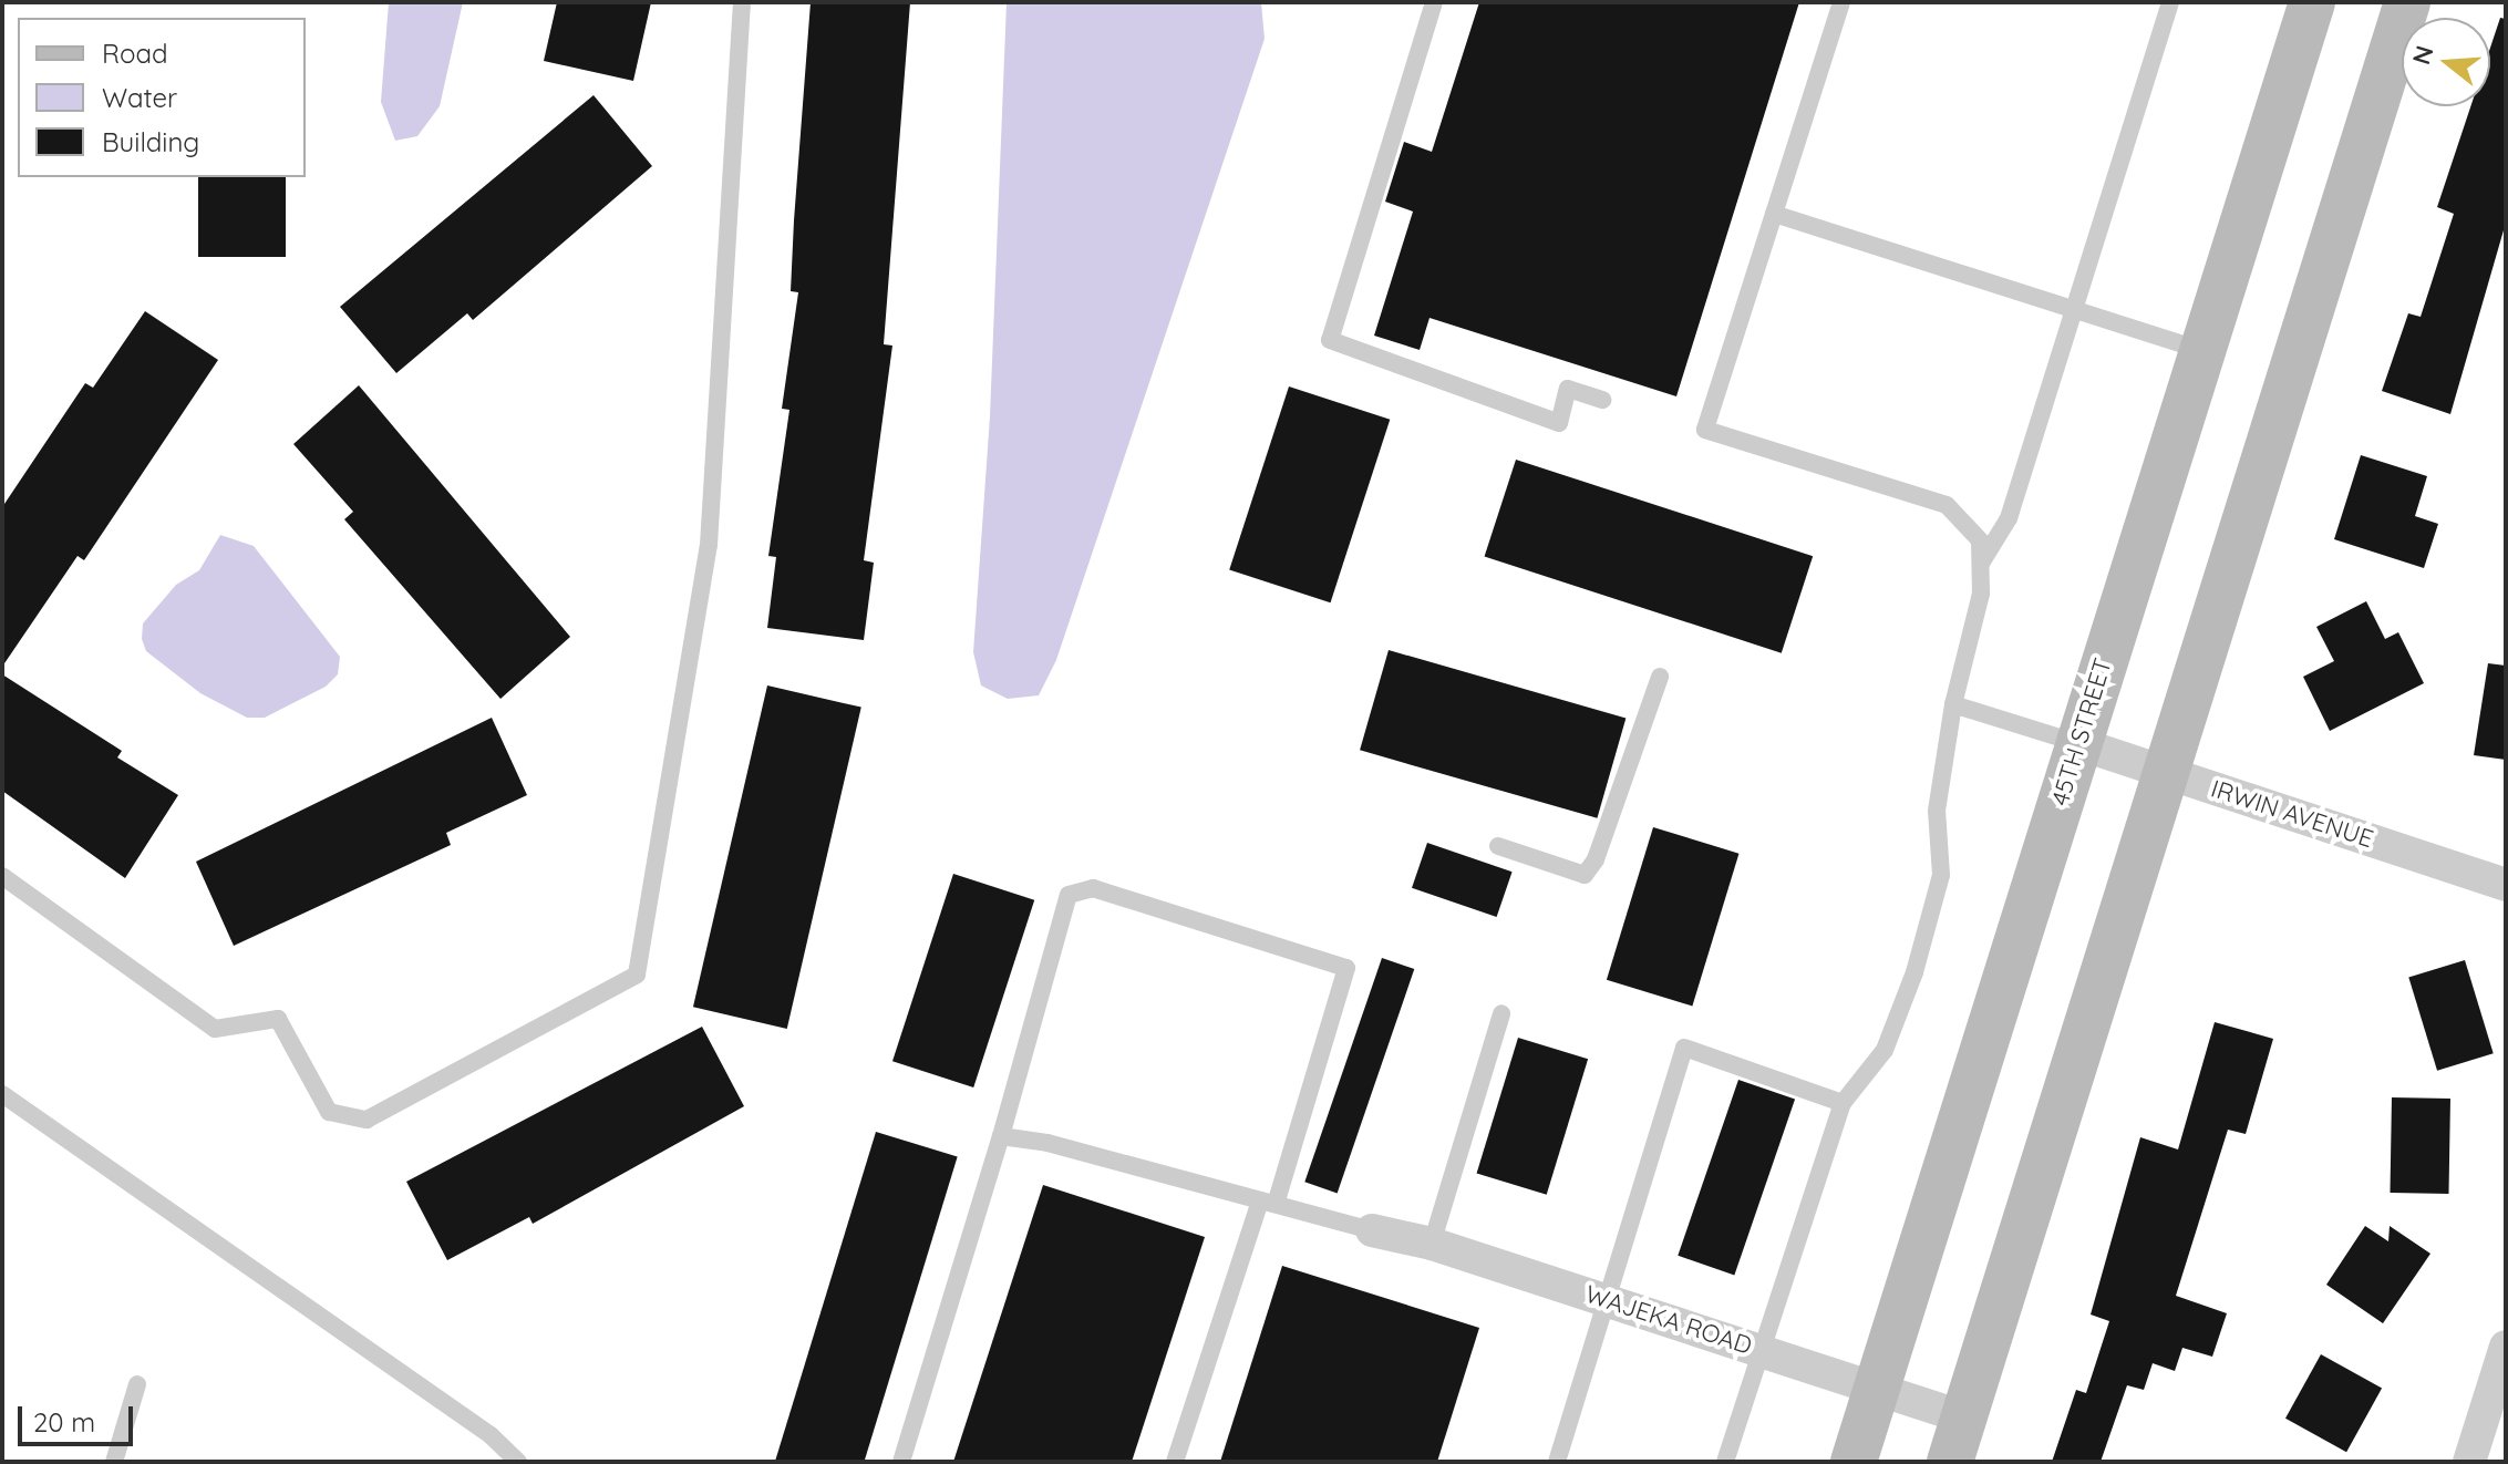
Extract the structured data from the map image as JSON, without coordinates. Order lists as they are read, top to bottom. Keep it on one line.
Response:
{"streets":{"main road":["45TH STREET"],"street":["IRWIN AVENUE","WAJEKA ROAD"]},"crossings":[["45TH STREET","IRWIN AVENUE"],["45TH STREET","WAJEKA ROAD"]],"legend":["Road","Water","Building"],"scale_bar":"20 m","north":"left"}
